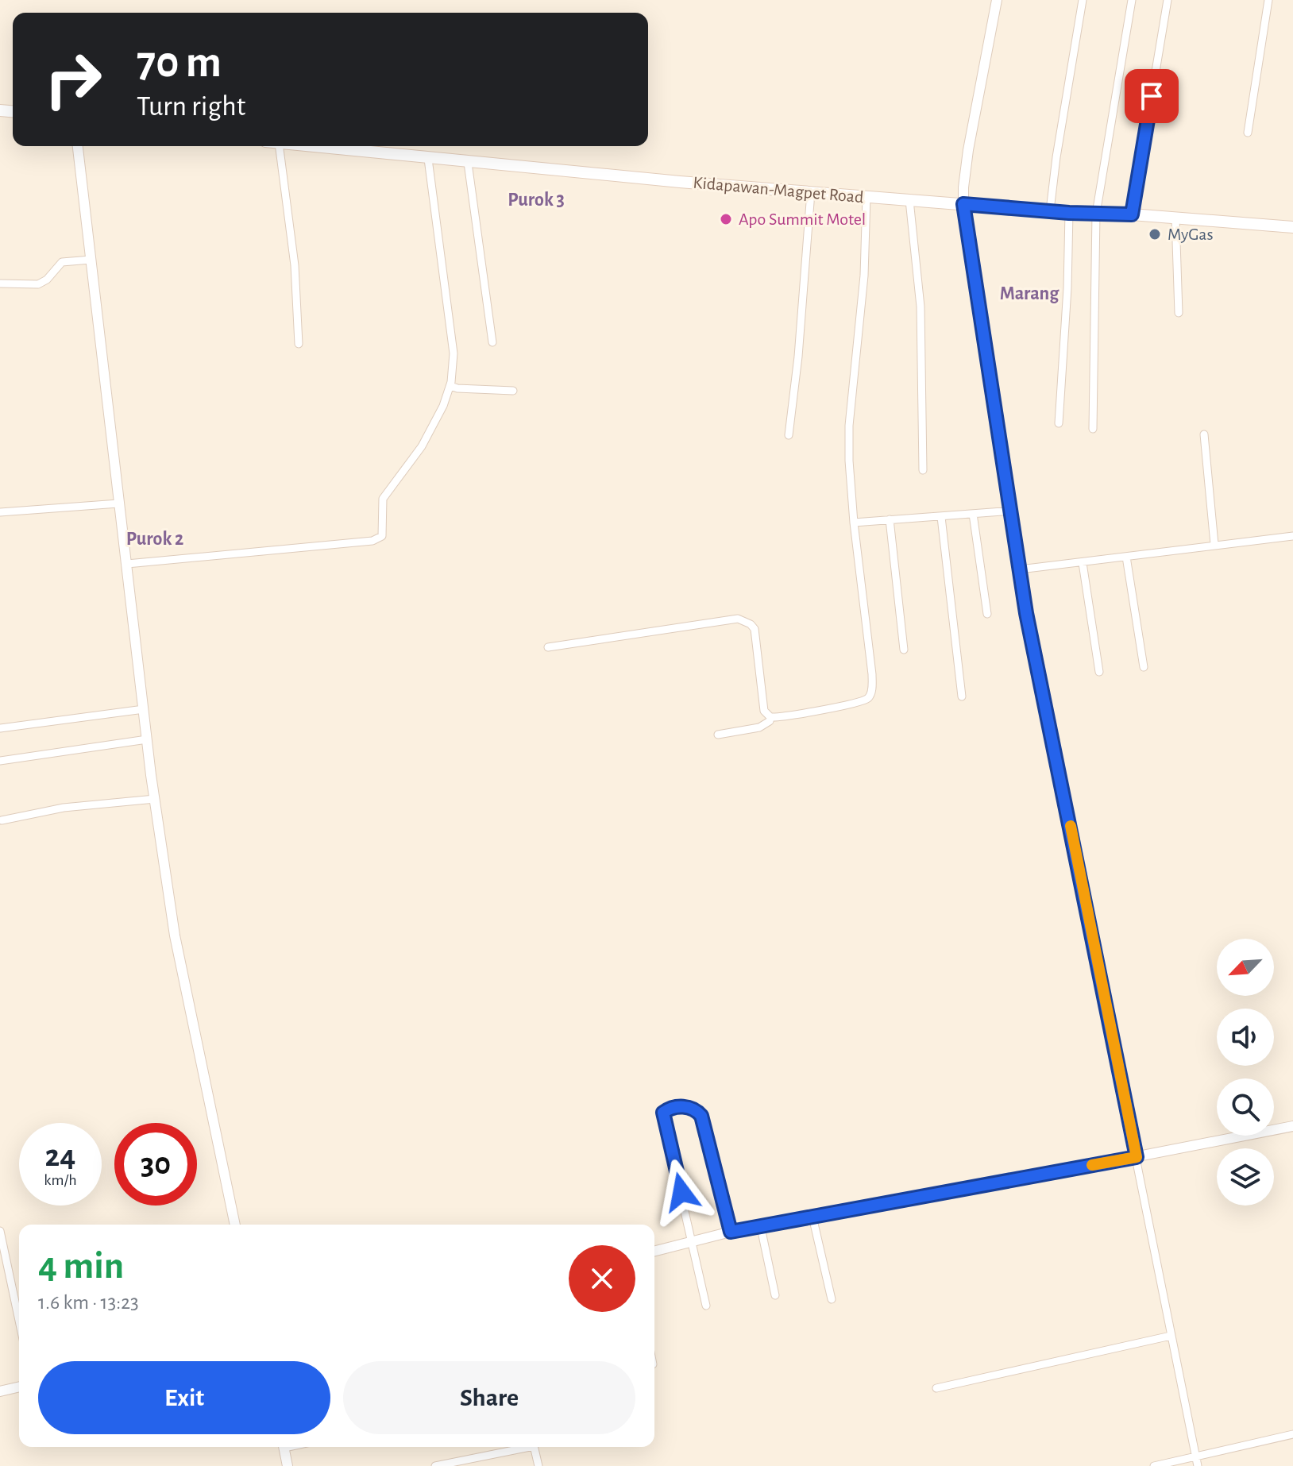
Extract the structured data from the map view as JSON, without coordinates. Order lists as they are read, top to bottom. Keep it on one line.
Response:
{"streets":{"main road":["Kidapawan-Magpet Road"]},"districts":["Purok 3","Marang","Purok 2"],"places":["Apo Summit Motel","MyGas"],"north":"bottom left","page":{"turn":["70 m","Turn right"],"speed":"24 km/h","limit":"30","heading":["4 min","1.6 km · 13:23"],"buttons":["Exit","Share"]}}
